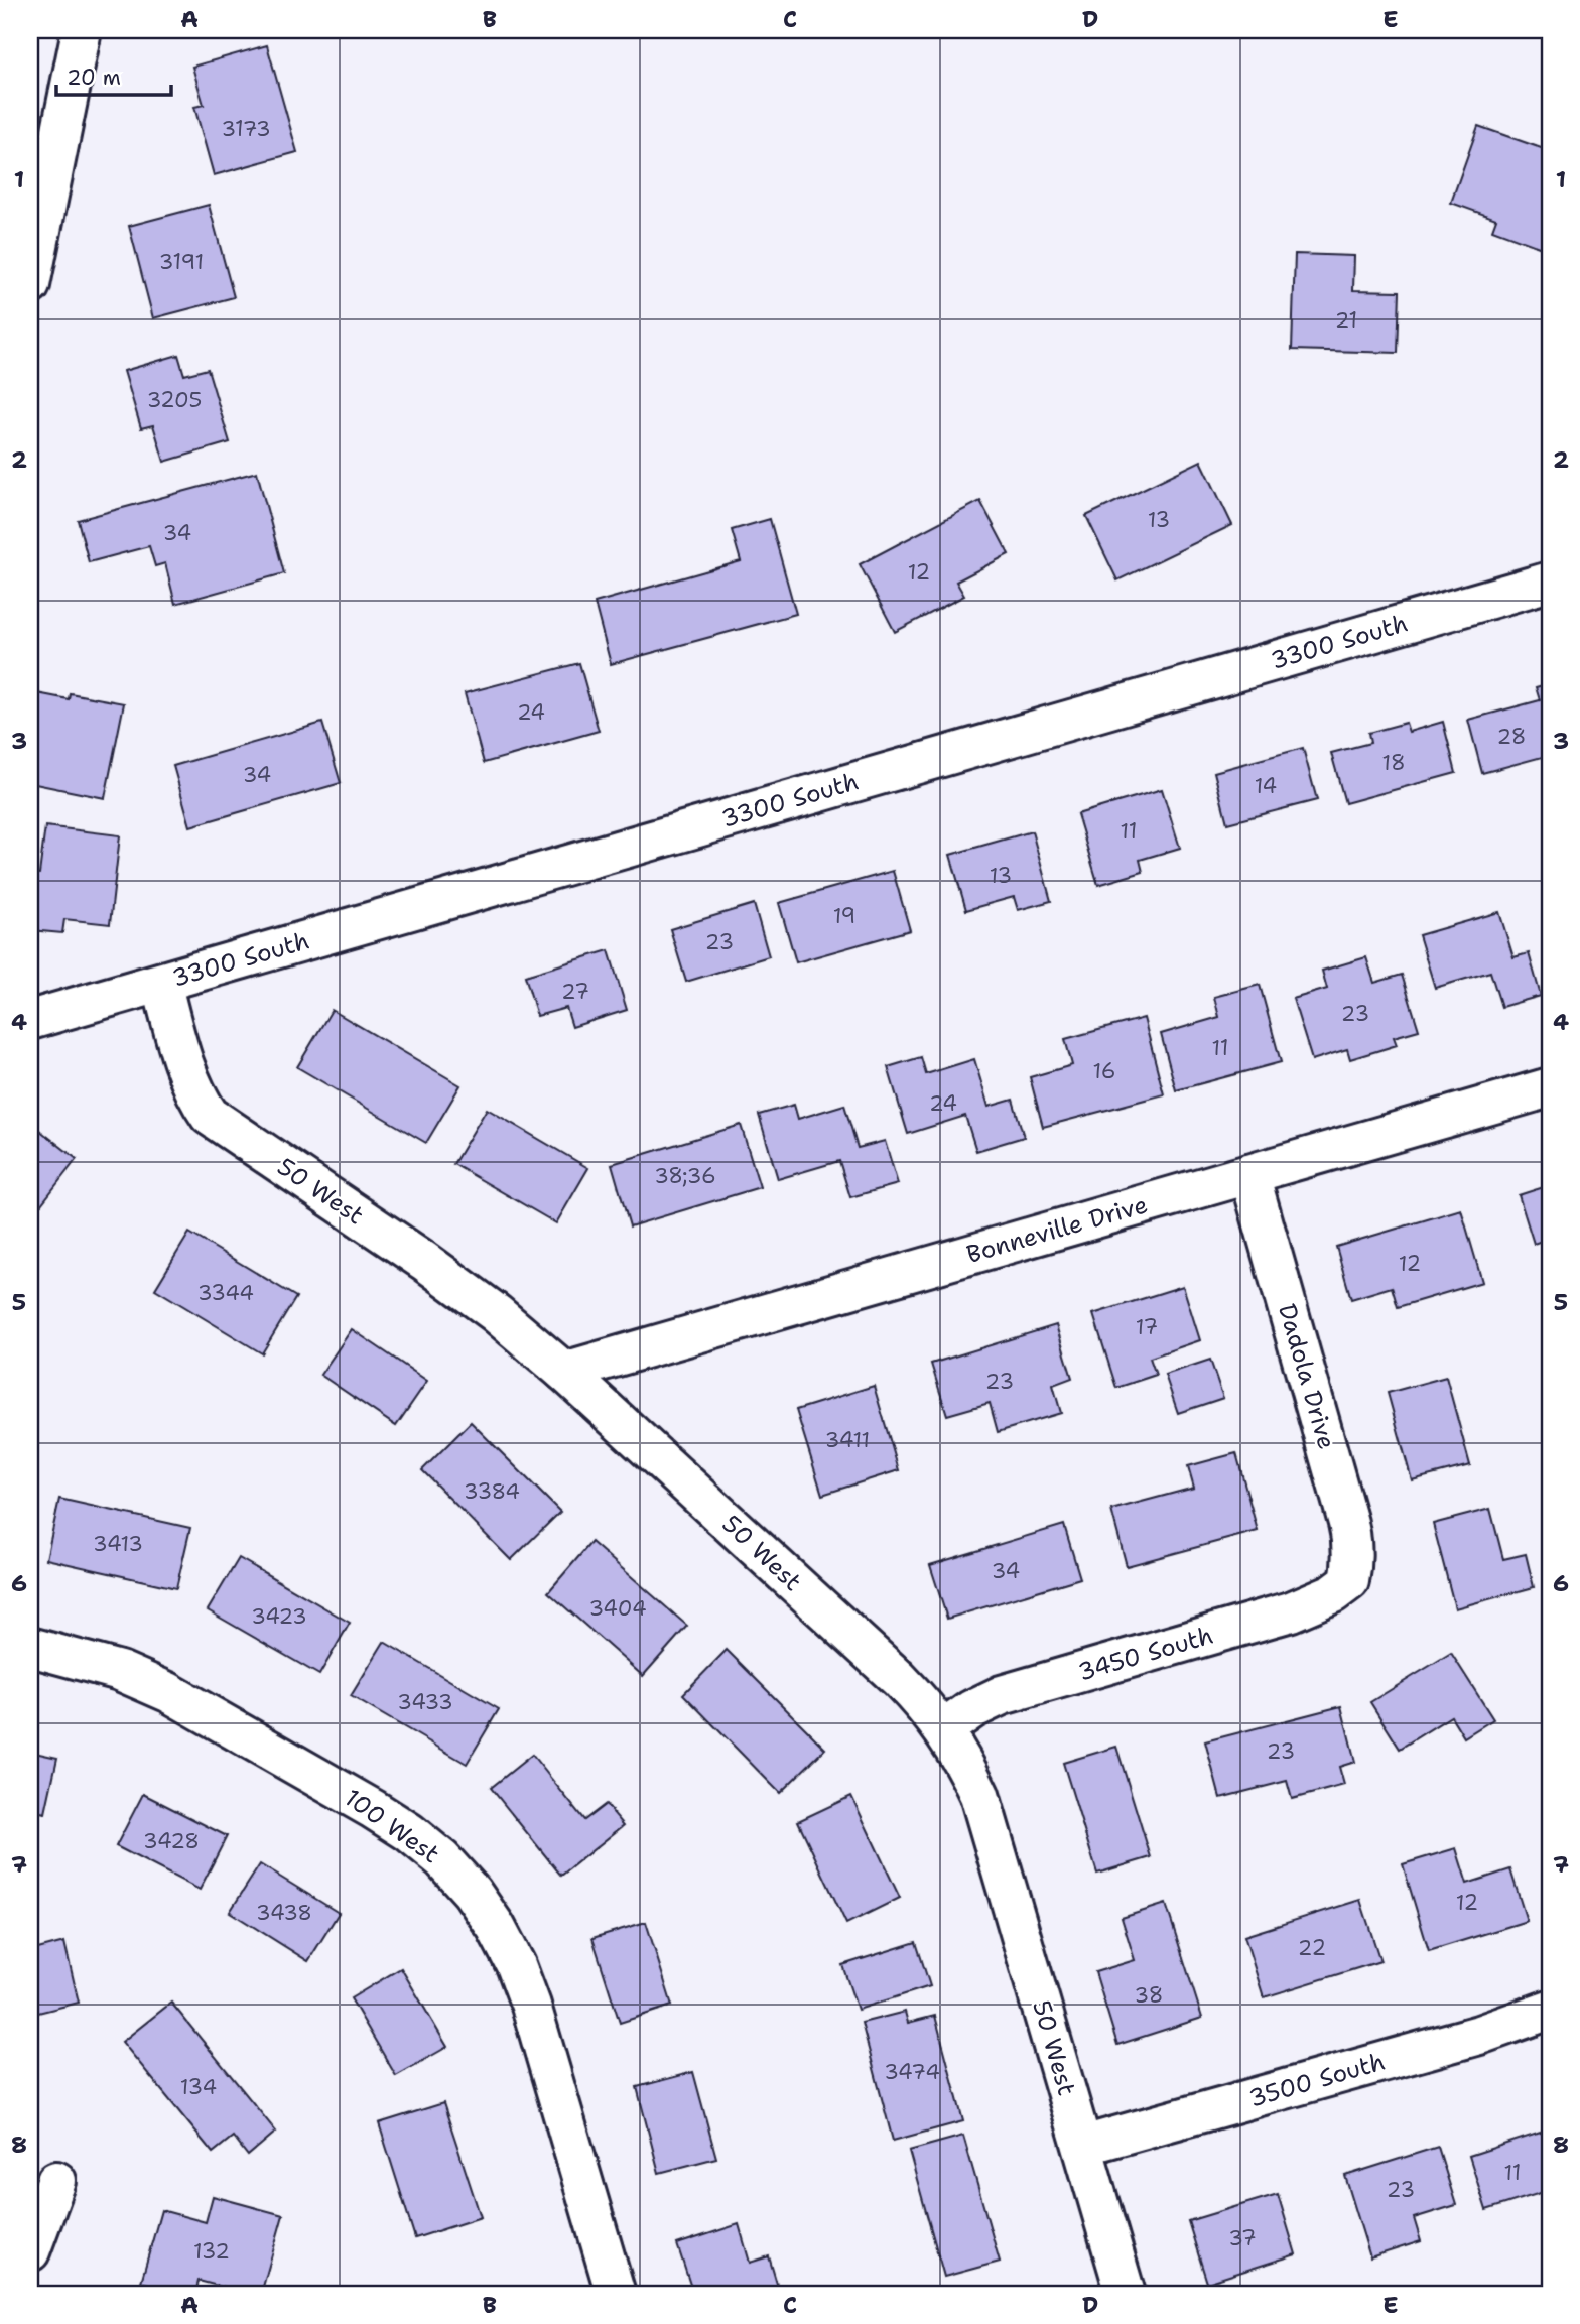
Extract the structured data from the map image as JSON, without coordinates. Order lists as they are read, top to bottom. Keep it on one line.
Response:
{"streets":{"street":["3300 South","50 West","Bonneville Drive","Dadola Drive","3450 South","100 West","3500 South"]},"crossings":[["3300 South","50 West"],["50 West","Bonneville Drive"],["50 West","3450 South"],["50 West","3500 South"],["Bonneville Drive","Dadola Drive"],["Dadola Drive","3450 South"]],"house_numbers":["3173","3191","21","3205","13","34","12","24","28","18","34","14","11","13","19","23","27","23","11","16","24","38;36","12","3344","17","23","3411","3384","3413","34","3404","3423","3433","23","3428","12","3438","22","38","3474","134","11","23","37","132"],"scale_bar":"20 m","grid":{"columns":["A","B","C","D","E"],"rows":["1","2","3","4","5","6","7","8"]}}
